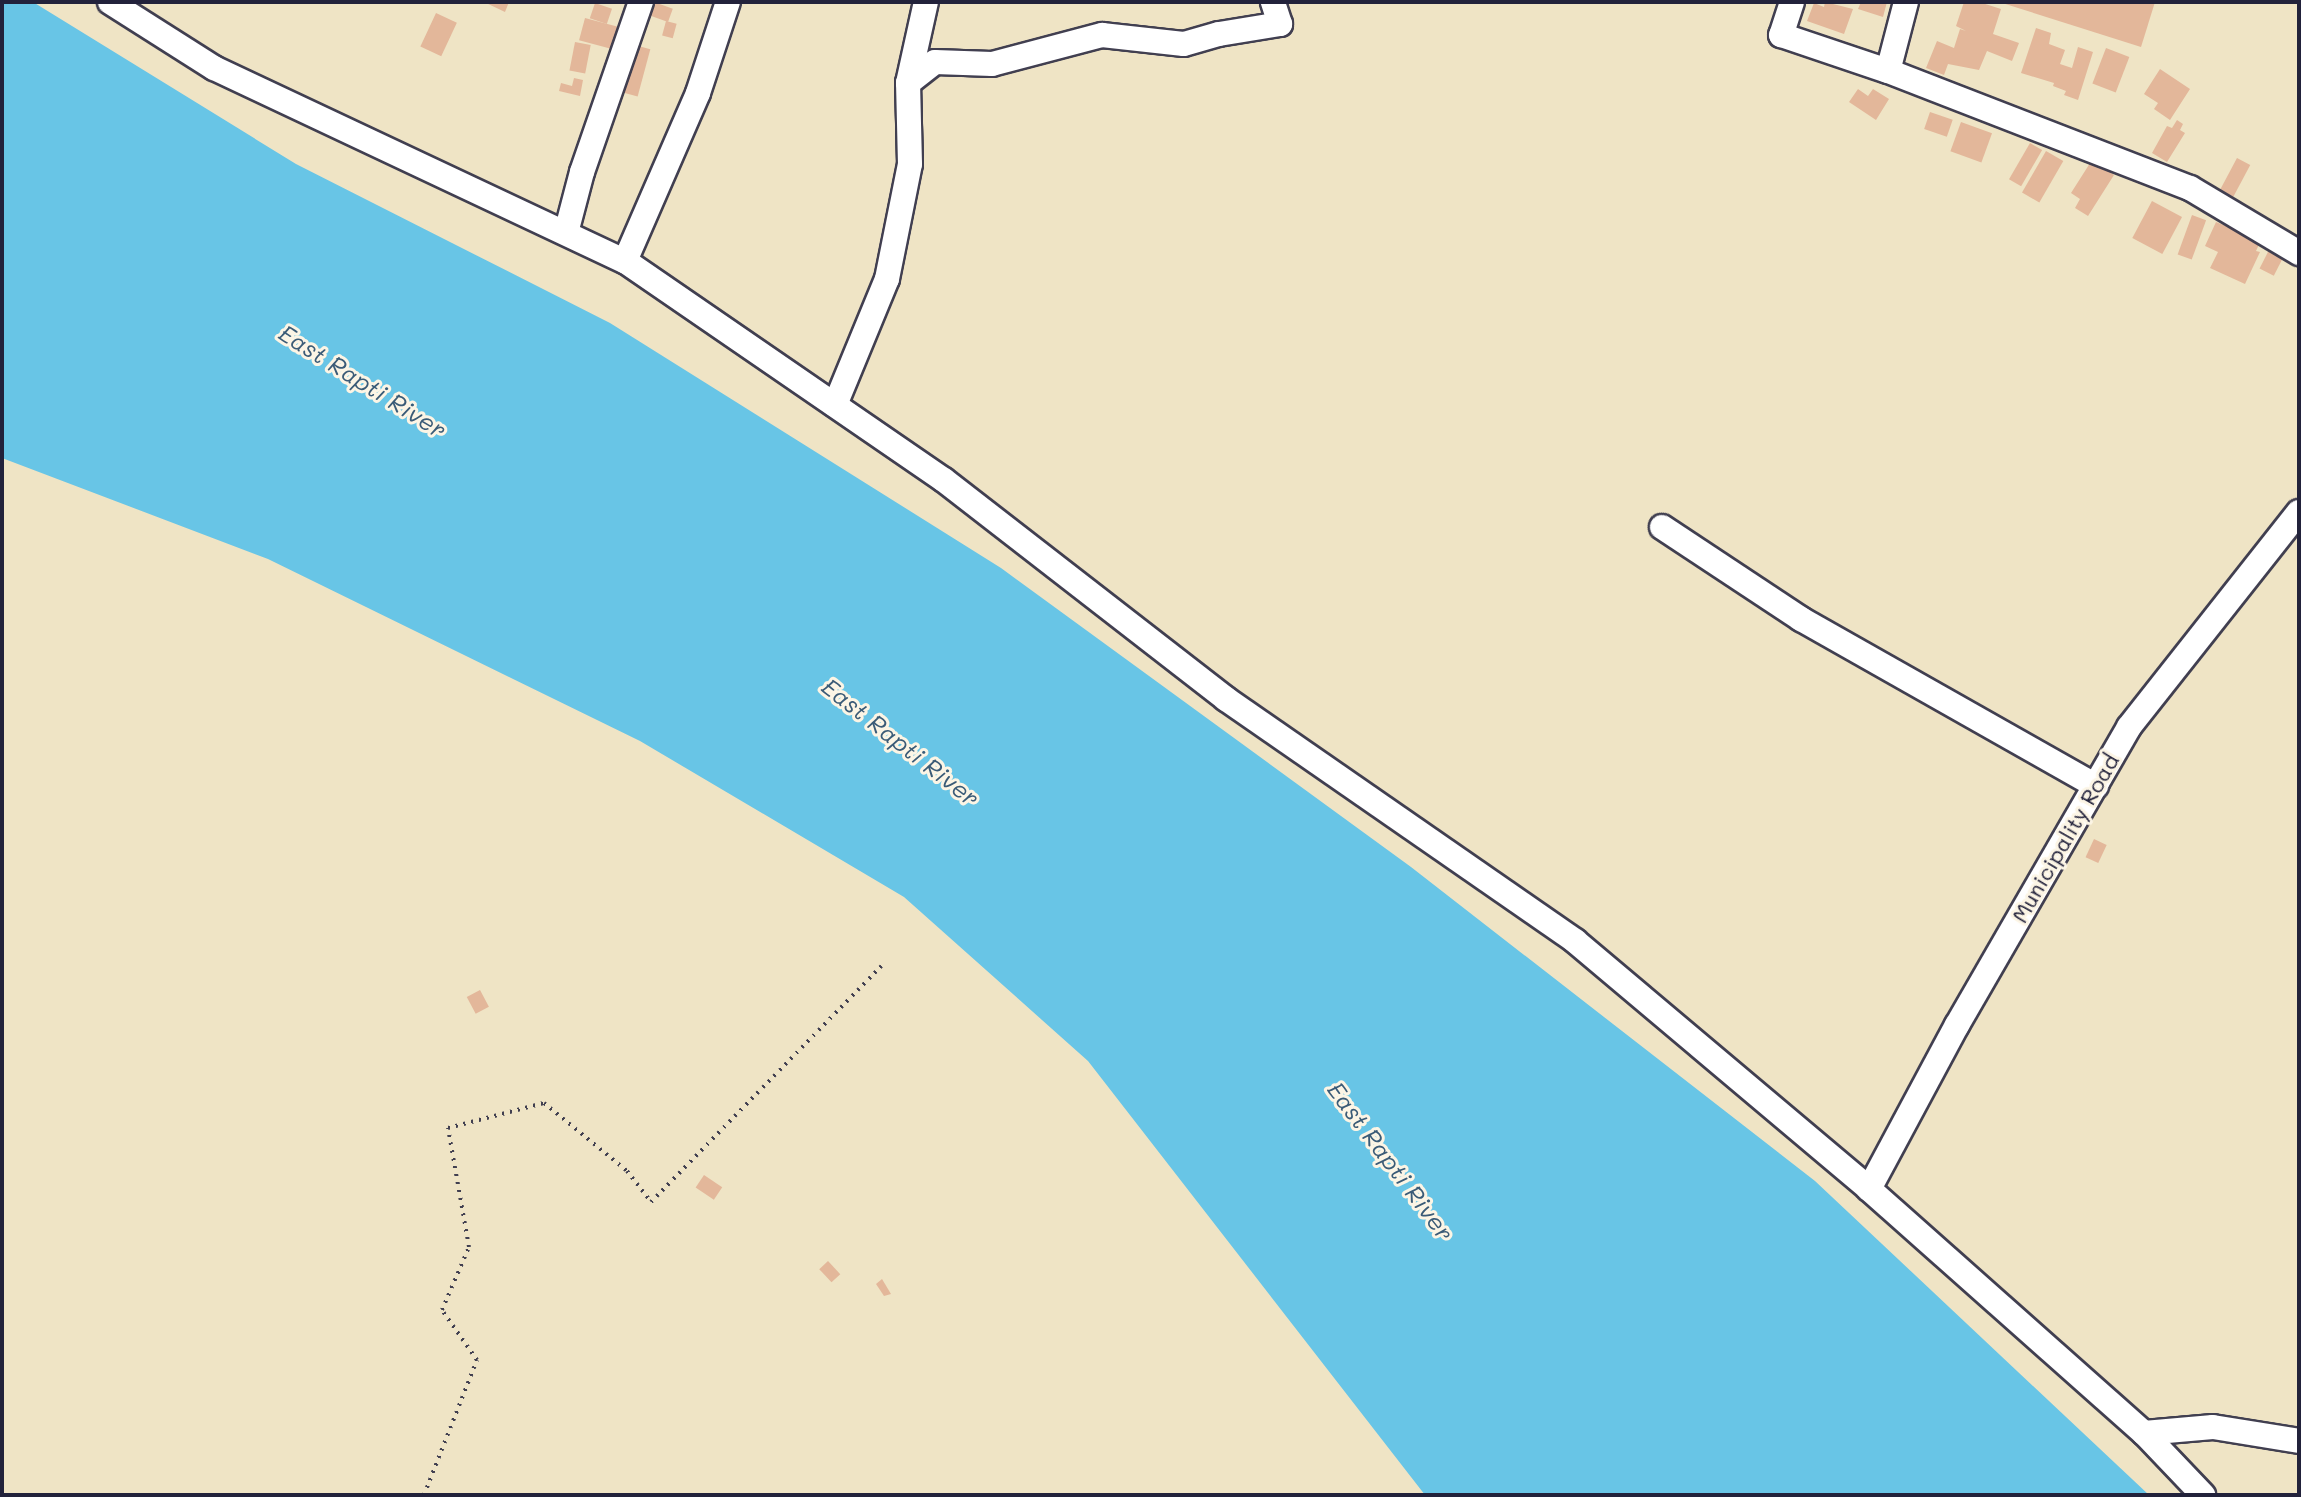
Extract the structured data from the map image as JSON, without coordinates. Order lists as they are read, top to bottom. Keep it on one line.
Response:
{"streets":{"street":["Municipality Road"]},"water":["East Rapti River"]}
